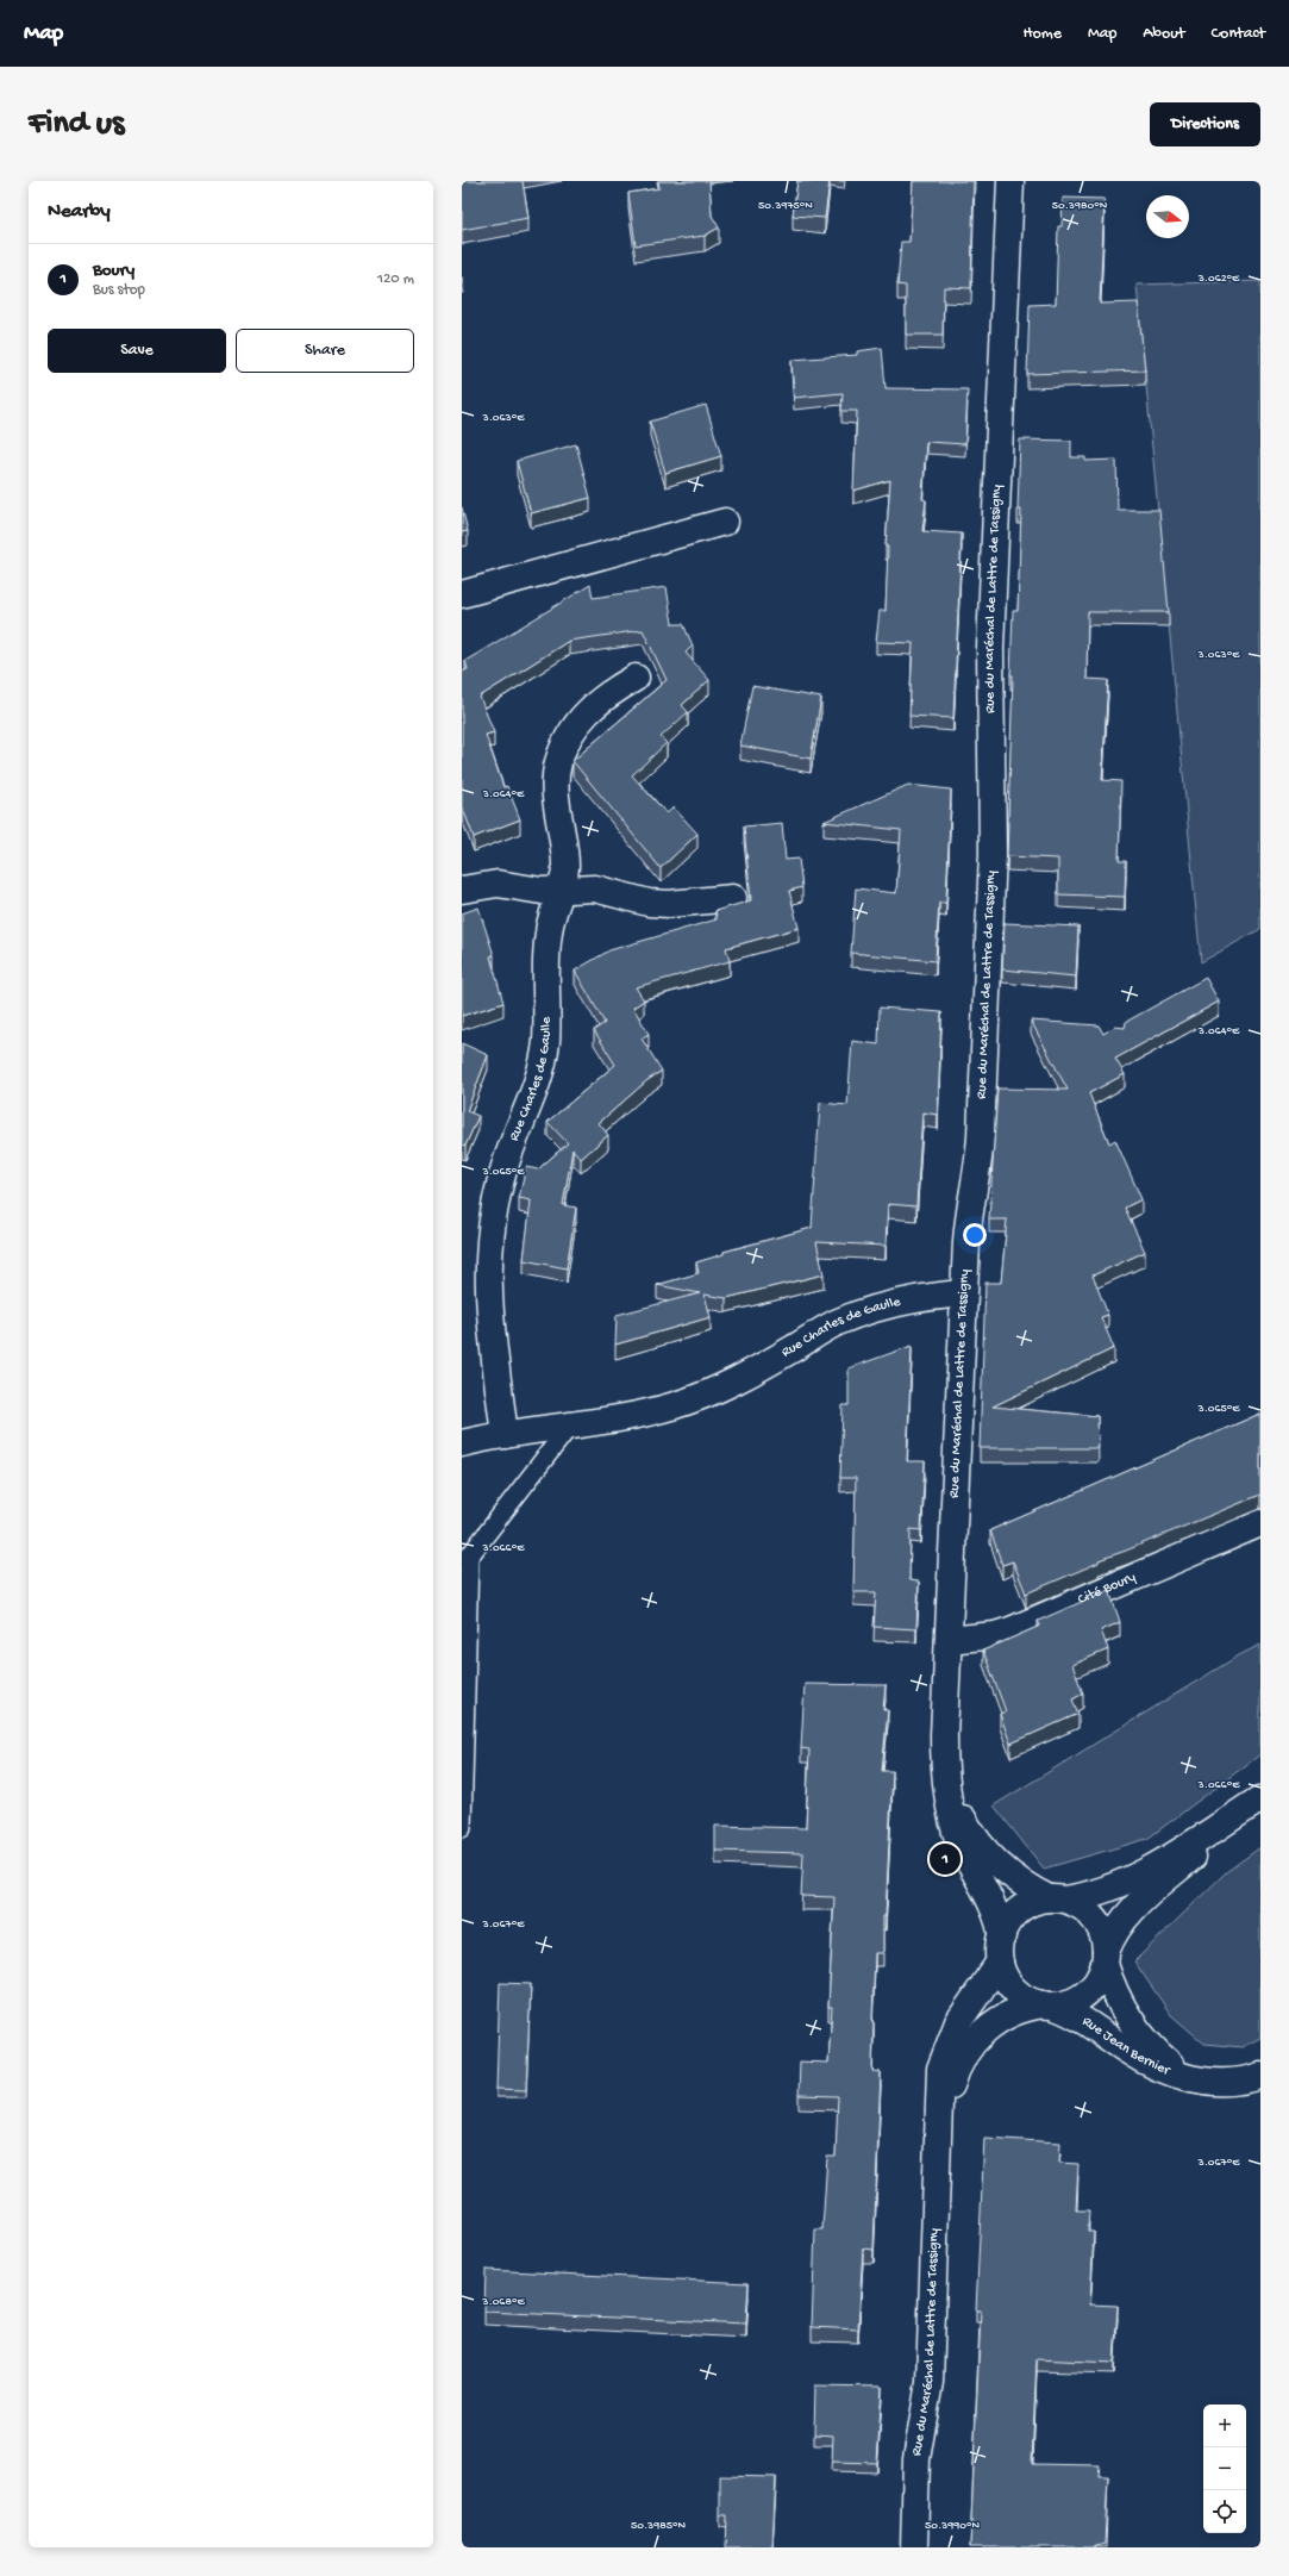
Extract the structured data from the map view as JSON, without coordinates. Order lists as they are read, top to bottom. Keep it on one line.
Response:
{"streets":{"street":["Rue du Maréchal de Lattre de Tassigny","Rue Charles de Gaulle","Cité Boury","Rue Jean Bernier"]},"crossings":[["Rue du Maréchal de Lattre de Tassigny","Rue Charles de Gaulle"],["Rue du Maréchal de Lattre de Tassigny","Cité Boury"],["Rue du Maréchal de Lattre de Tassigny","Rue Jean Bernier"]],"north":"right","page":{"header":"Map","nav":["Home","Map","About","Contact"],"buttons":["Directions",["Save","Share"]],"title":"Find us","heading":"Nearby","list":[{"mark":"1","name":"Boury","note":"Bus stop","value":"120 m"}],"pins":"1","map_buttons":["+","−"]},"coordinates":["50.3975°N","50.3980°N","3.062°E","3.063°E","3.064°E","3.065°E","3.066°E","3.067°E","3.068°E","50.3985°N","50.3990°N"]}
